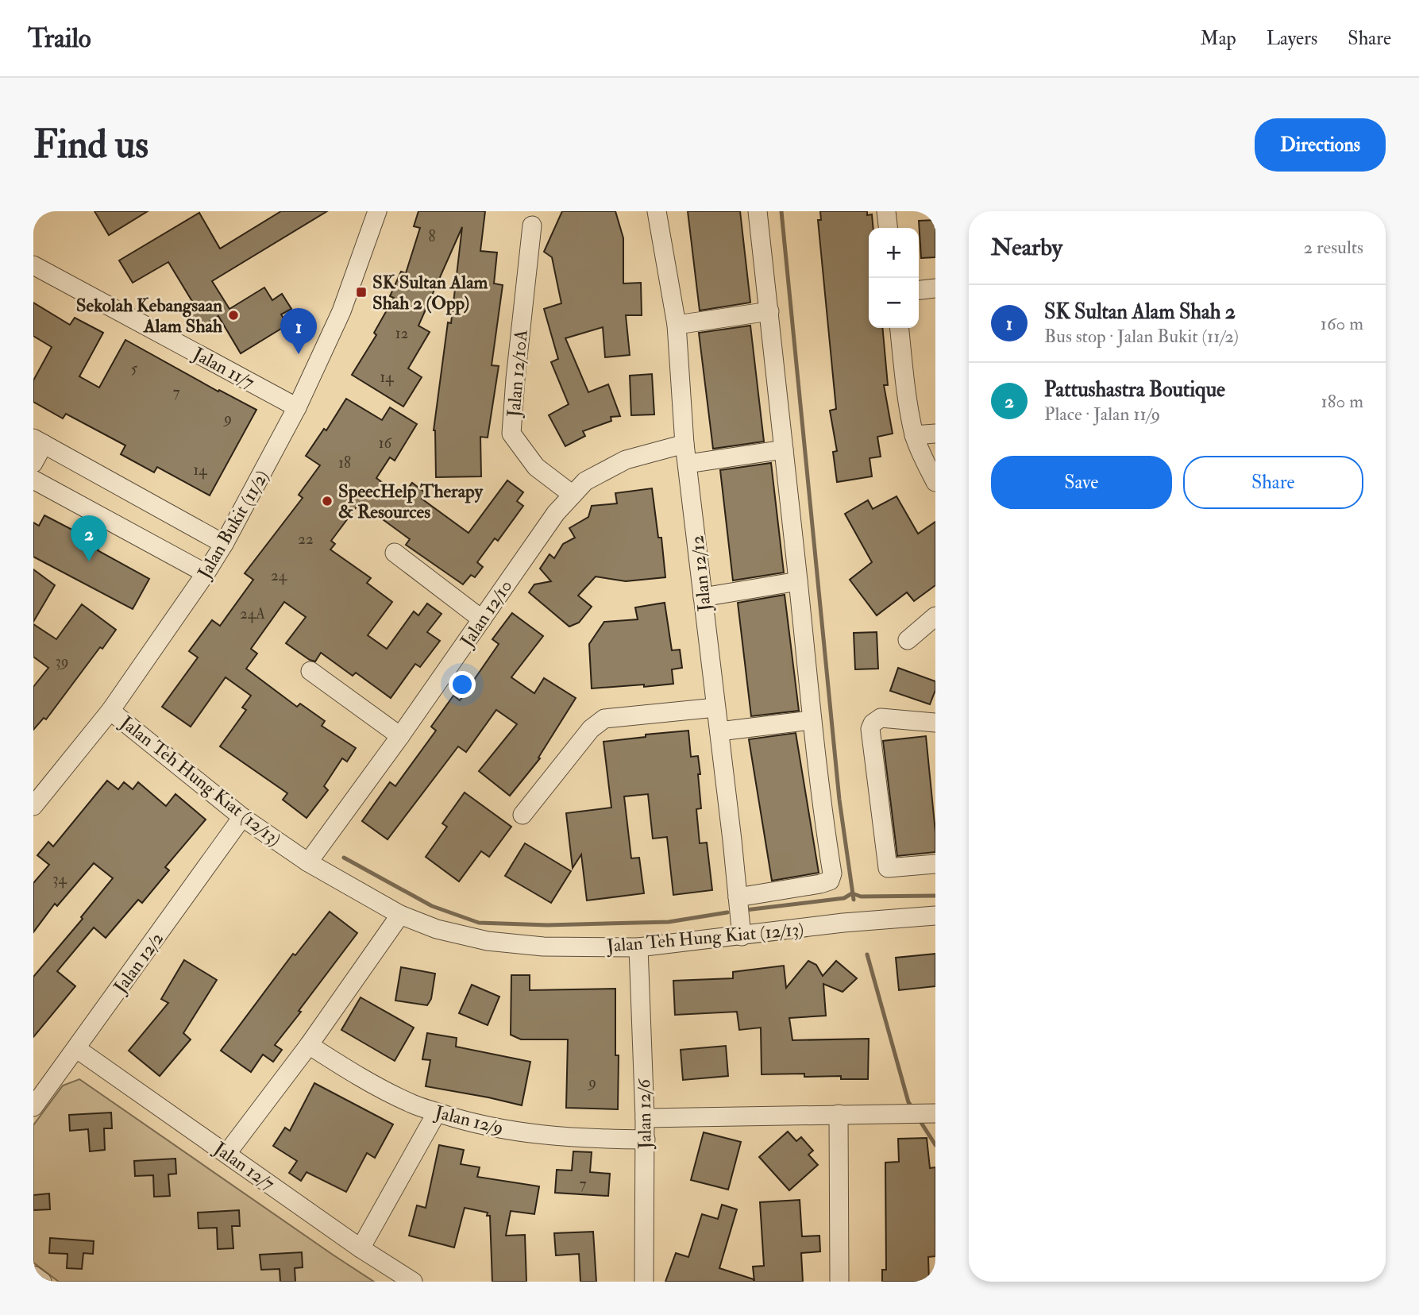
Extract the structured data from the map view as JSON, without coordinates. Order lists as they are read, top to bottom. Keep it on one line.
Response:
{"streets":{"street":["Jalan 11/7","Jalan 12/10A","Jalan Bukit (11/2)","Jalan 12/12","Jalan 12/10","Jalan Teh Hung Kiat (12/13)","Jalan 12/2","Jalan 12/6","Jalan 12/9","Jalan 12/7"]},"crossings":[["Jalan 11/7","Jalan Bukit (11/2)"],["Jalan 12/10A","Jalan 12/10"],["Jalan Bukit (11/2)","Jalan Teh Hung Kiat (12/13)"],["Jalan 12/12","Jalan 12/10"],["Jalan 12/12","Jalan Teh Hung Kiat (12/13)"],["Jalan 12/10","Jalan Teh Hung Kiat (12/13)"],["Jalan Teh Hung Kiat (12/13)","Jalan 12/2"],["Jalan Teh Hung Kiat (12/13)","Jalan 12/6"],["Jalan 12/2","Jalan 12/7"],["Jalan 12/6","Jalan 12/9"]],"places":{"transit":["SK Sultan Alam Shah 2 (Opp)"],"other":["Sekolah Kebangsaan Alam Shah","SpeecHelp Therapy & Resources"]},"house_numbers":["8","12","5","14","7","9","16","18","14","22","24","24A","39","34","9","7"],"page":{"header":"Trailo","nav":["Map","Layers","Share"],"buttons":["Directions",["Save","Share"]],"title":"Find us","heading":["Nearby","2 results"],"map_buttons":["+","−"],"list":[{"mark":"1","name":"SK Sultan Alam Shah 2","note":"Bus stop · Jalan Bukit (11/2)","value":"160 m"},{"mark":"2","name":"Pattushastra Boutique","note":"Place · Jalan 11/9","value":"180 m"}],"pins":["1","2"]}}
